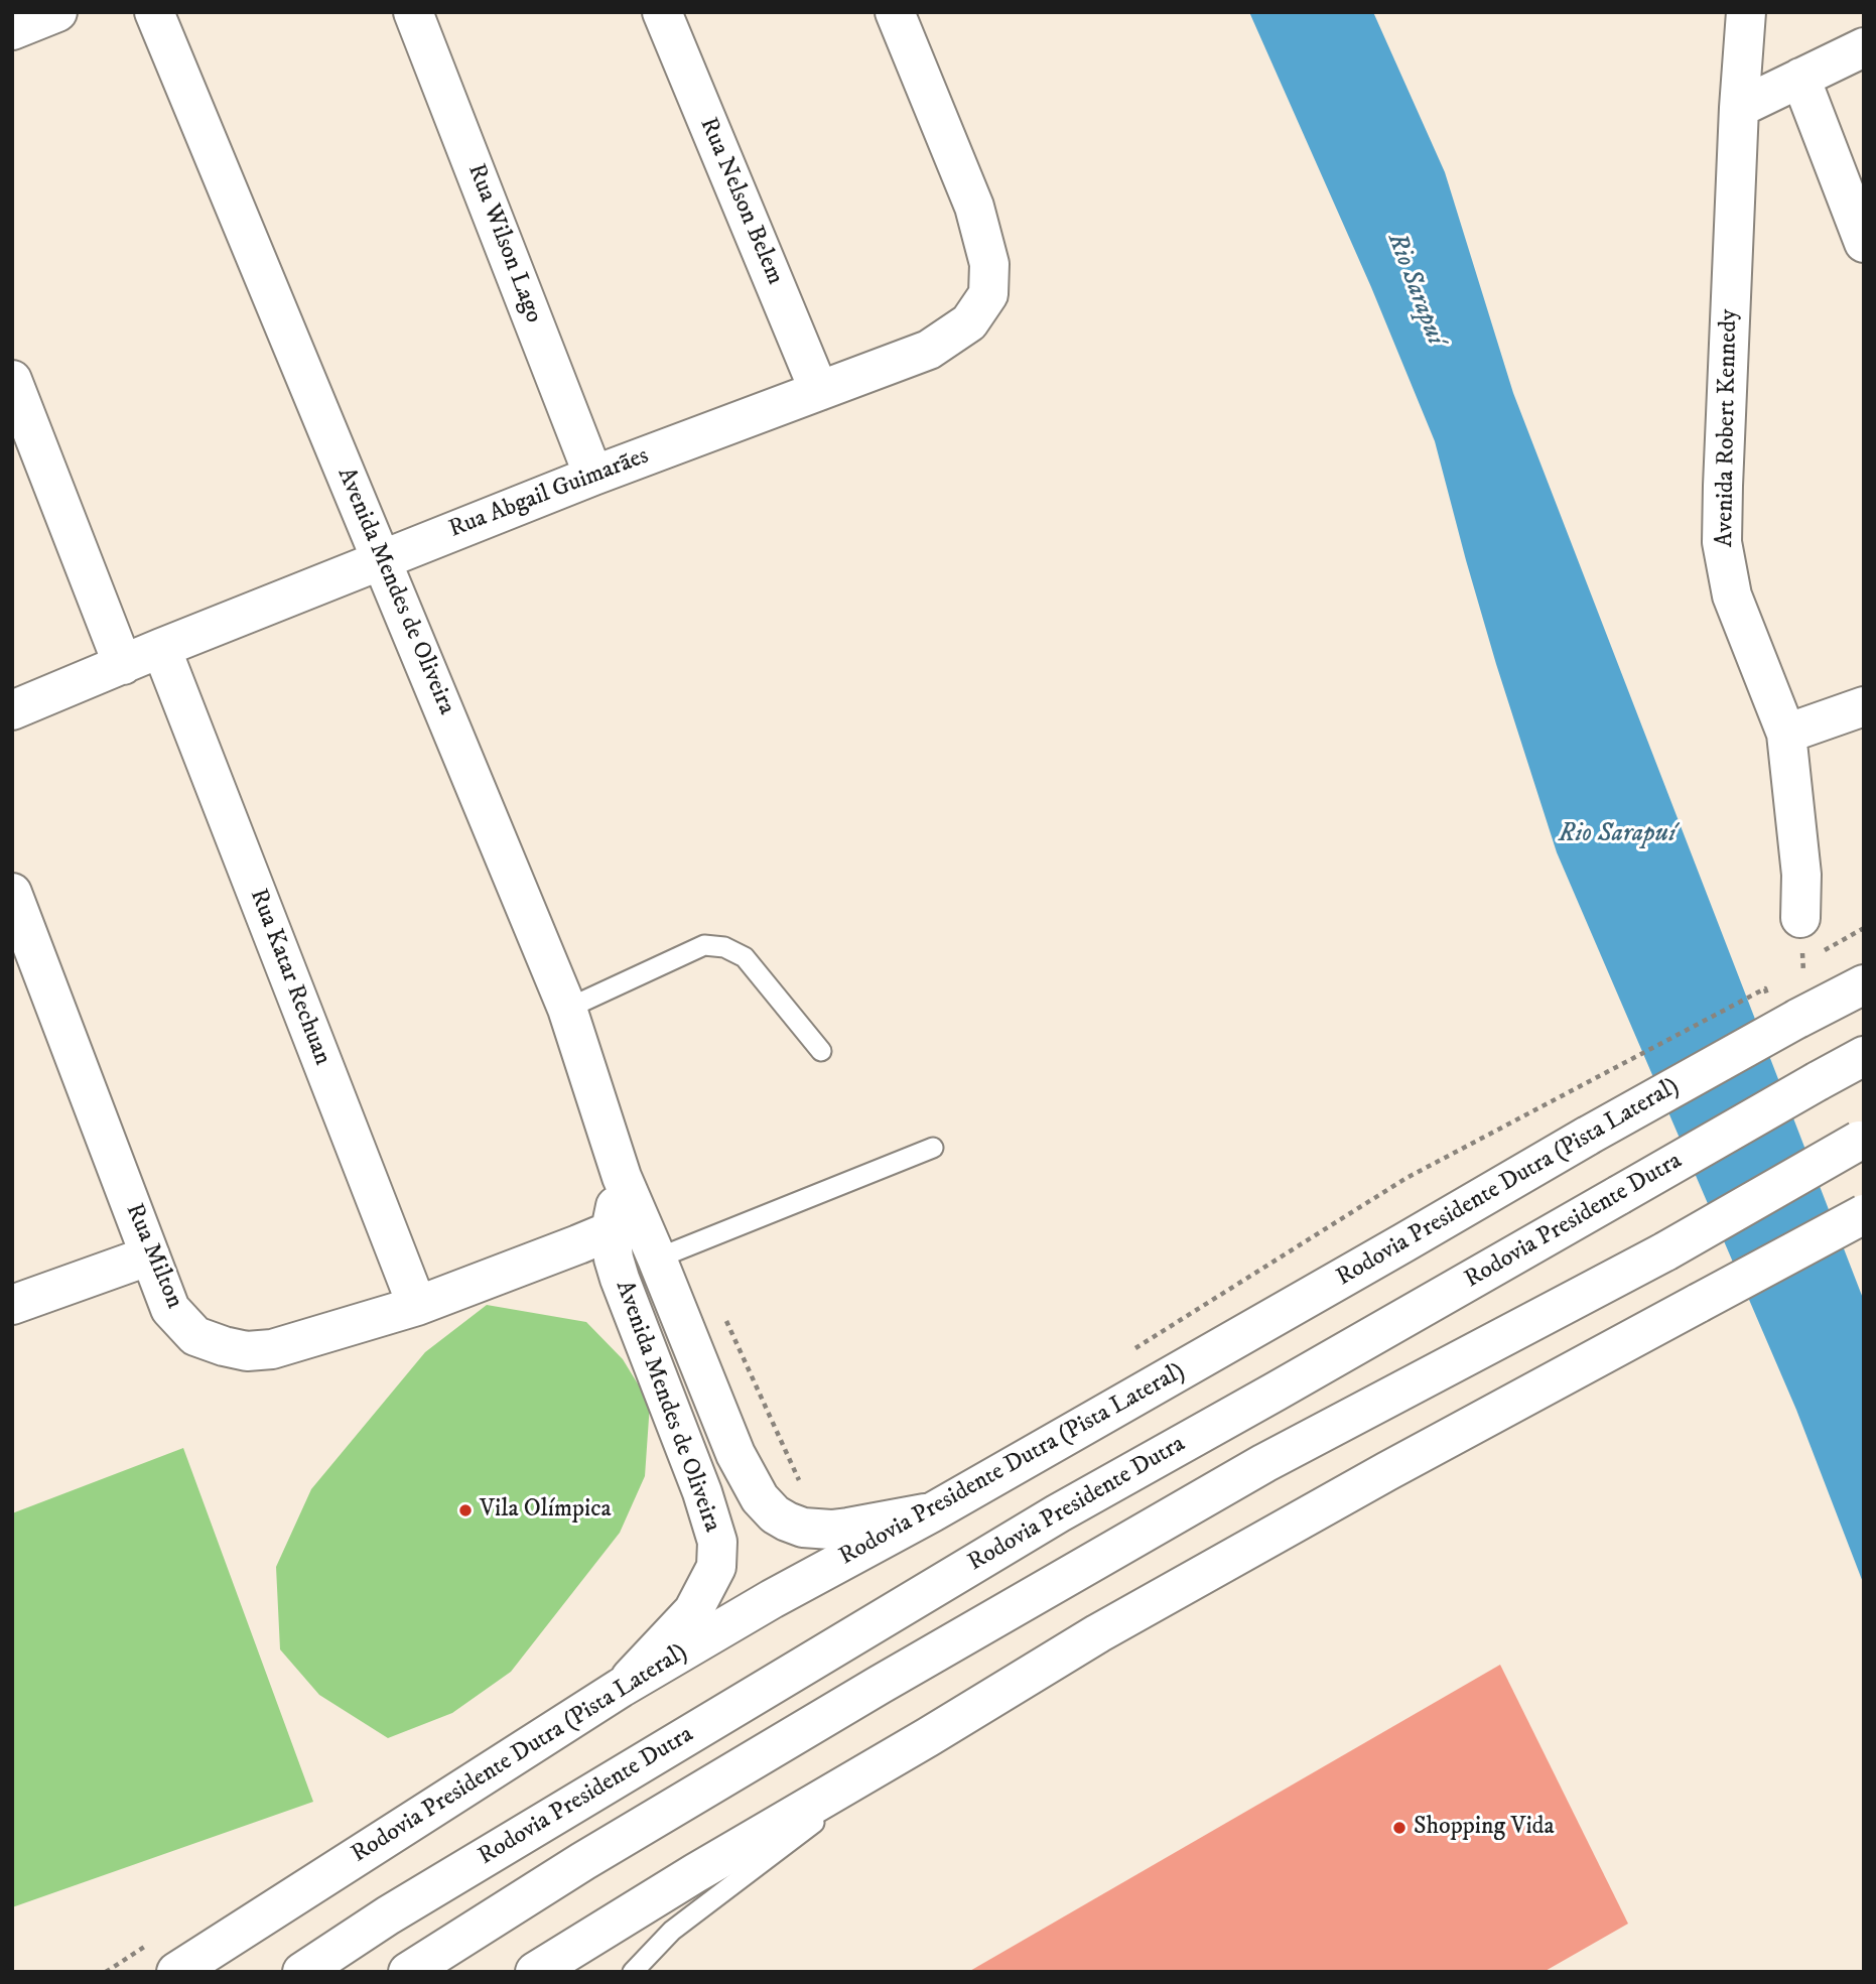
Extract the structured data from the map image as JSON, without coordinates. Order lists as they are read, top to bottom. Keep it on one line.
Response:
{"streets":{"main road":["Rua Nelson Belem","Rua Wilson Lago","Avenida Robert Kennedy","Rua Abgail Guimarães","Avenida Mendes de Oliveira","Rua Katar Rechuan","Rodovia Presidente Dutra (Pista Lateral)","Rodovia Presidente Dutra","Rua Milton"]},"crossings":[["Rua Nelson Belem","Rua Abgail Guimarães"],["Rua Wilson Lago","Rua Abgail Guimarães"],["Rua Abgail Guimarães","Avenida Mendes de Oliveira"],["Rua Abgail Guimarães","Rua Katar Rechuan"],["Avenida Mendes de Oliveira","Rodovia Presidente Dutra (Pista Lateral)"],["Avenida Mendes de Oliveira","Rua Milton"],["Rua Katar Rechuan","Rua Milton"]],"water":["Rio Sarapuí"],"places":["Vila Olímpica","Shopping Vida"]}
